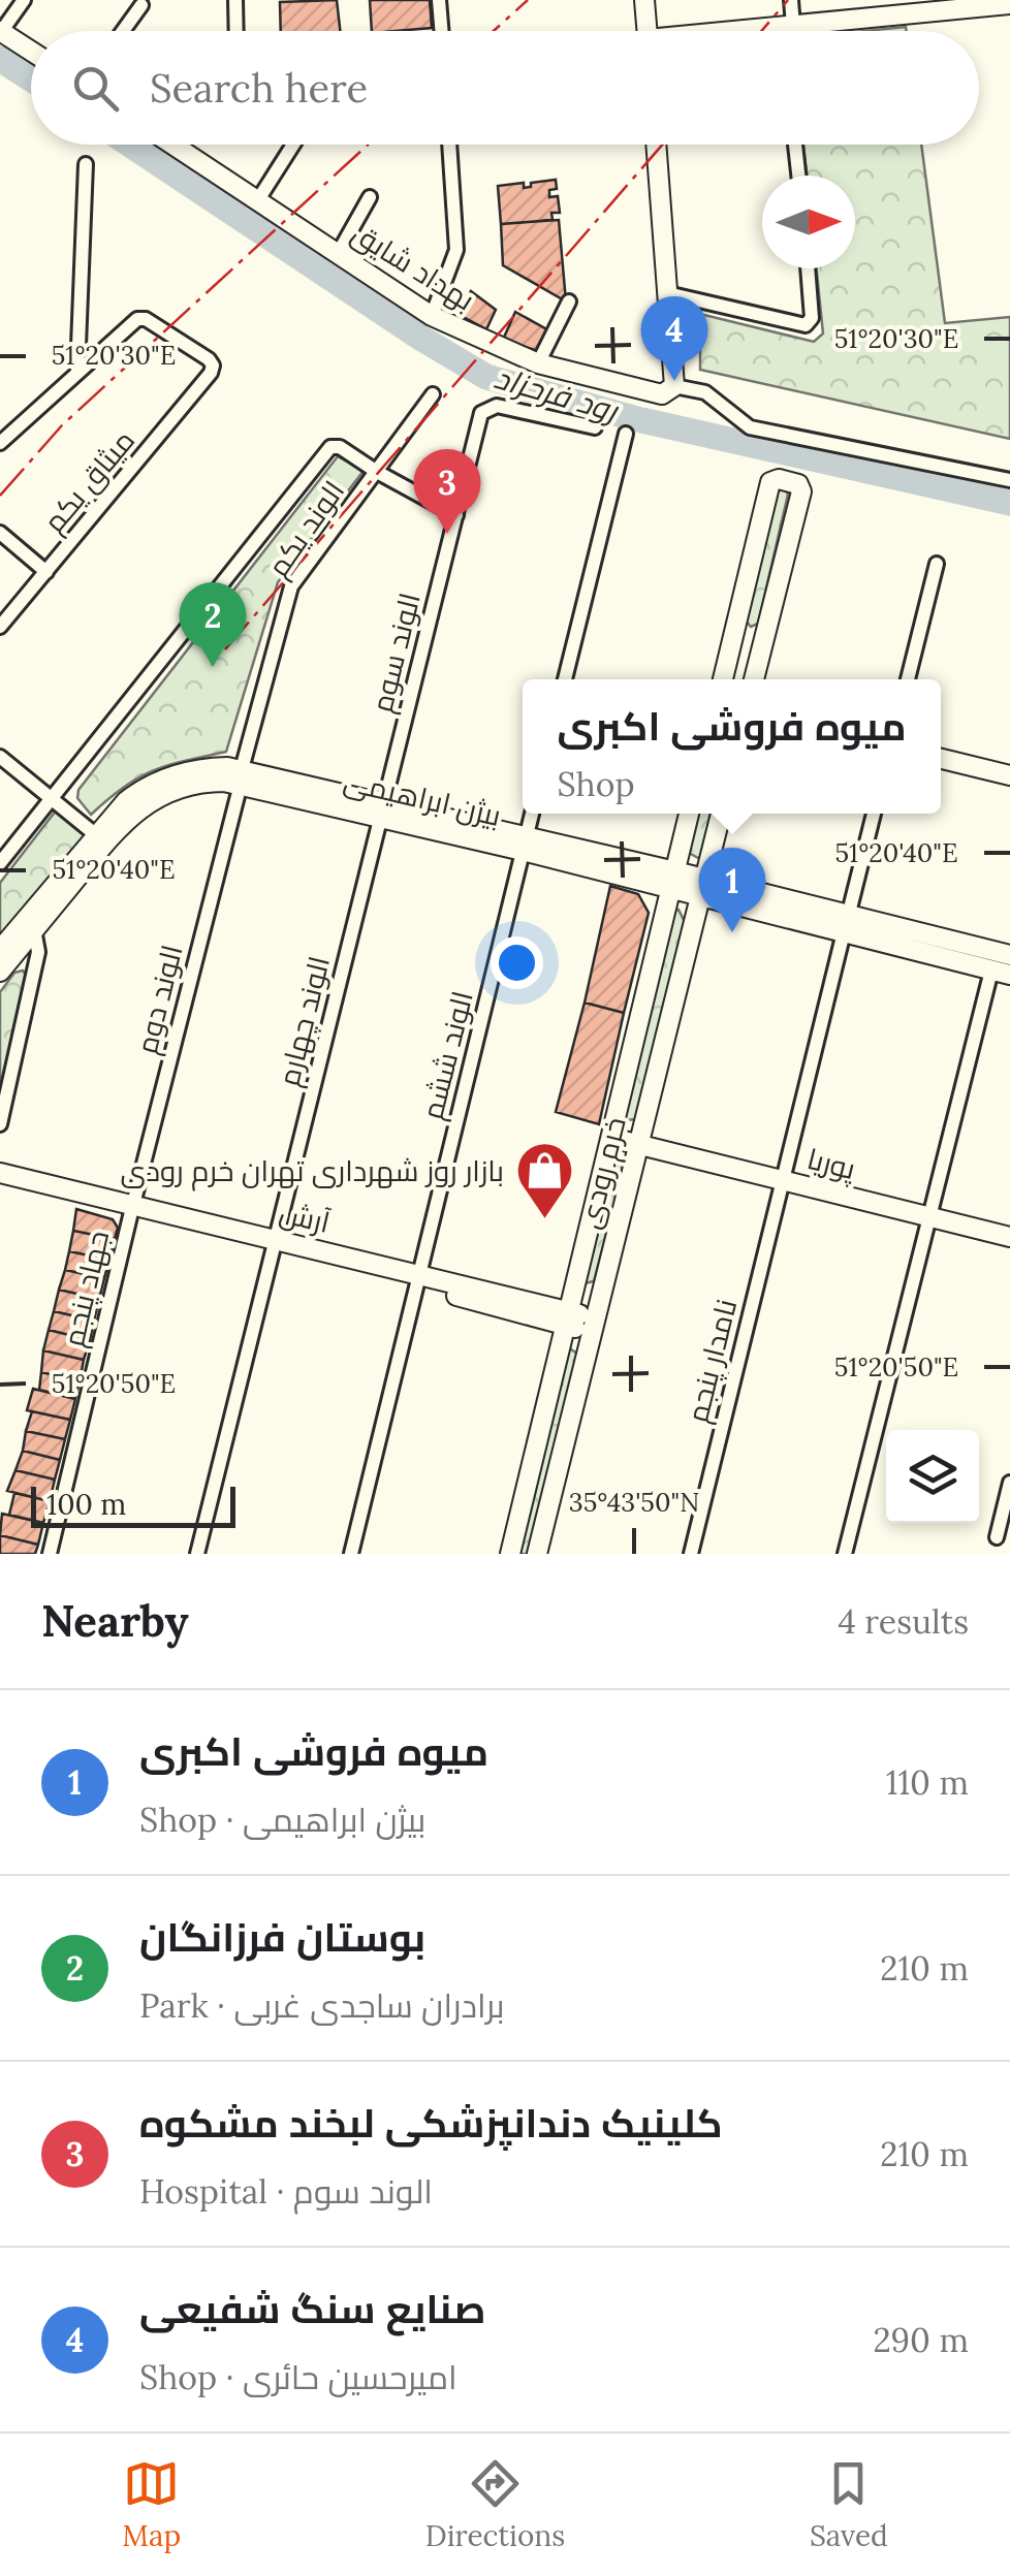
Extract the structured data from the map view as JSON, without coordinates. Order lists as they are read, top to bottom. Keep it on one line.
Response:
{"streets":{"street":["بهداد شایق","میثاق یکم","الوند یکم","الوند سوم","بیژن ابراهیمی","الوند دوم","الوند چهارم","الوند ششم","پوریا","خرم رودی","آرش","جهاد پنجم","نامدار پنجم"]},"crossings":[["الوند یکم","بیژن ابراهیمی"],["الوند یکم","الوند دوم"],["الوند سوم","بیژن ابراهیمی"],["الوند سوم","الوند چهارم"],["بیژن ابراهیمی","الوند دوم"],["بیژن ابراهیمی","الوند چهارم"],["بیژن ابراهیمی","الوند ششم"],["بیژن ابراهیمی","خرم رودی"],["بیژن ابراهیمی","نامدار پنجم"],["الوند دوم","آرش"],["الوند دوم","جهاد پنجم"],["الوند چهارم","آرش"],["الوند ششم","آرش"],["پوریا","خرم رودی"],["پوریا","نامدار پنجم"],["خرم رودی","آرش"],["آرش","جهاد پنجم"]],"water":["رود فرحزاد"],"places":{"shop":["بازار روز شهرداری تهران خرم رودی"]},"scale_bar":"100 m","north":"right","page":{"search":"Search here","pins":["4","3","2","1"],"popup":["میوه فروشی اکبری","Shop"],"scale":"100 m","heading":["Nearby","4 results"],"list":[{"mark":"1","name":"میوه فروشی اکبری","note":"Shop · بیژن ابراهیمی","value":"110 m"},{"mark":"2","name":"بوستان فرزانگان","note":"Park · برادران ساجدی غربی","value":"210 m"},{"mark":"3","name":"کلینیک دندانپزشکی لبخند مشکوه","note":"Hospital · الوند سوم","value":"210 m"},{"mark":"4","name":"صنایع سنگ شفیعی","note":"Shop · امیرحسین حائری","value":"290 m"}],"nav":["Map","Directions","Saved"]},"coordinates":["51°20'30\"E","51°20'40\"E","51°20'50\"E","35°43'50\"N"]}
